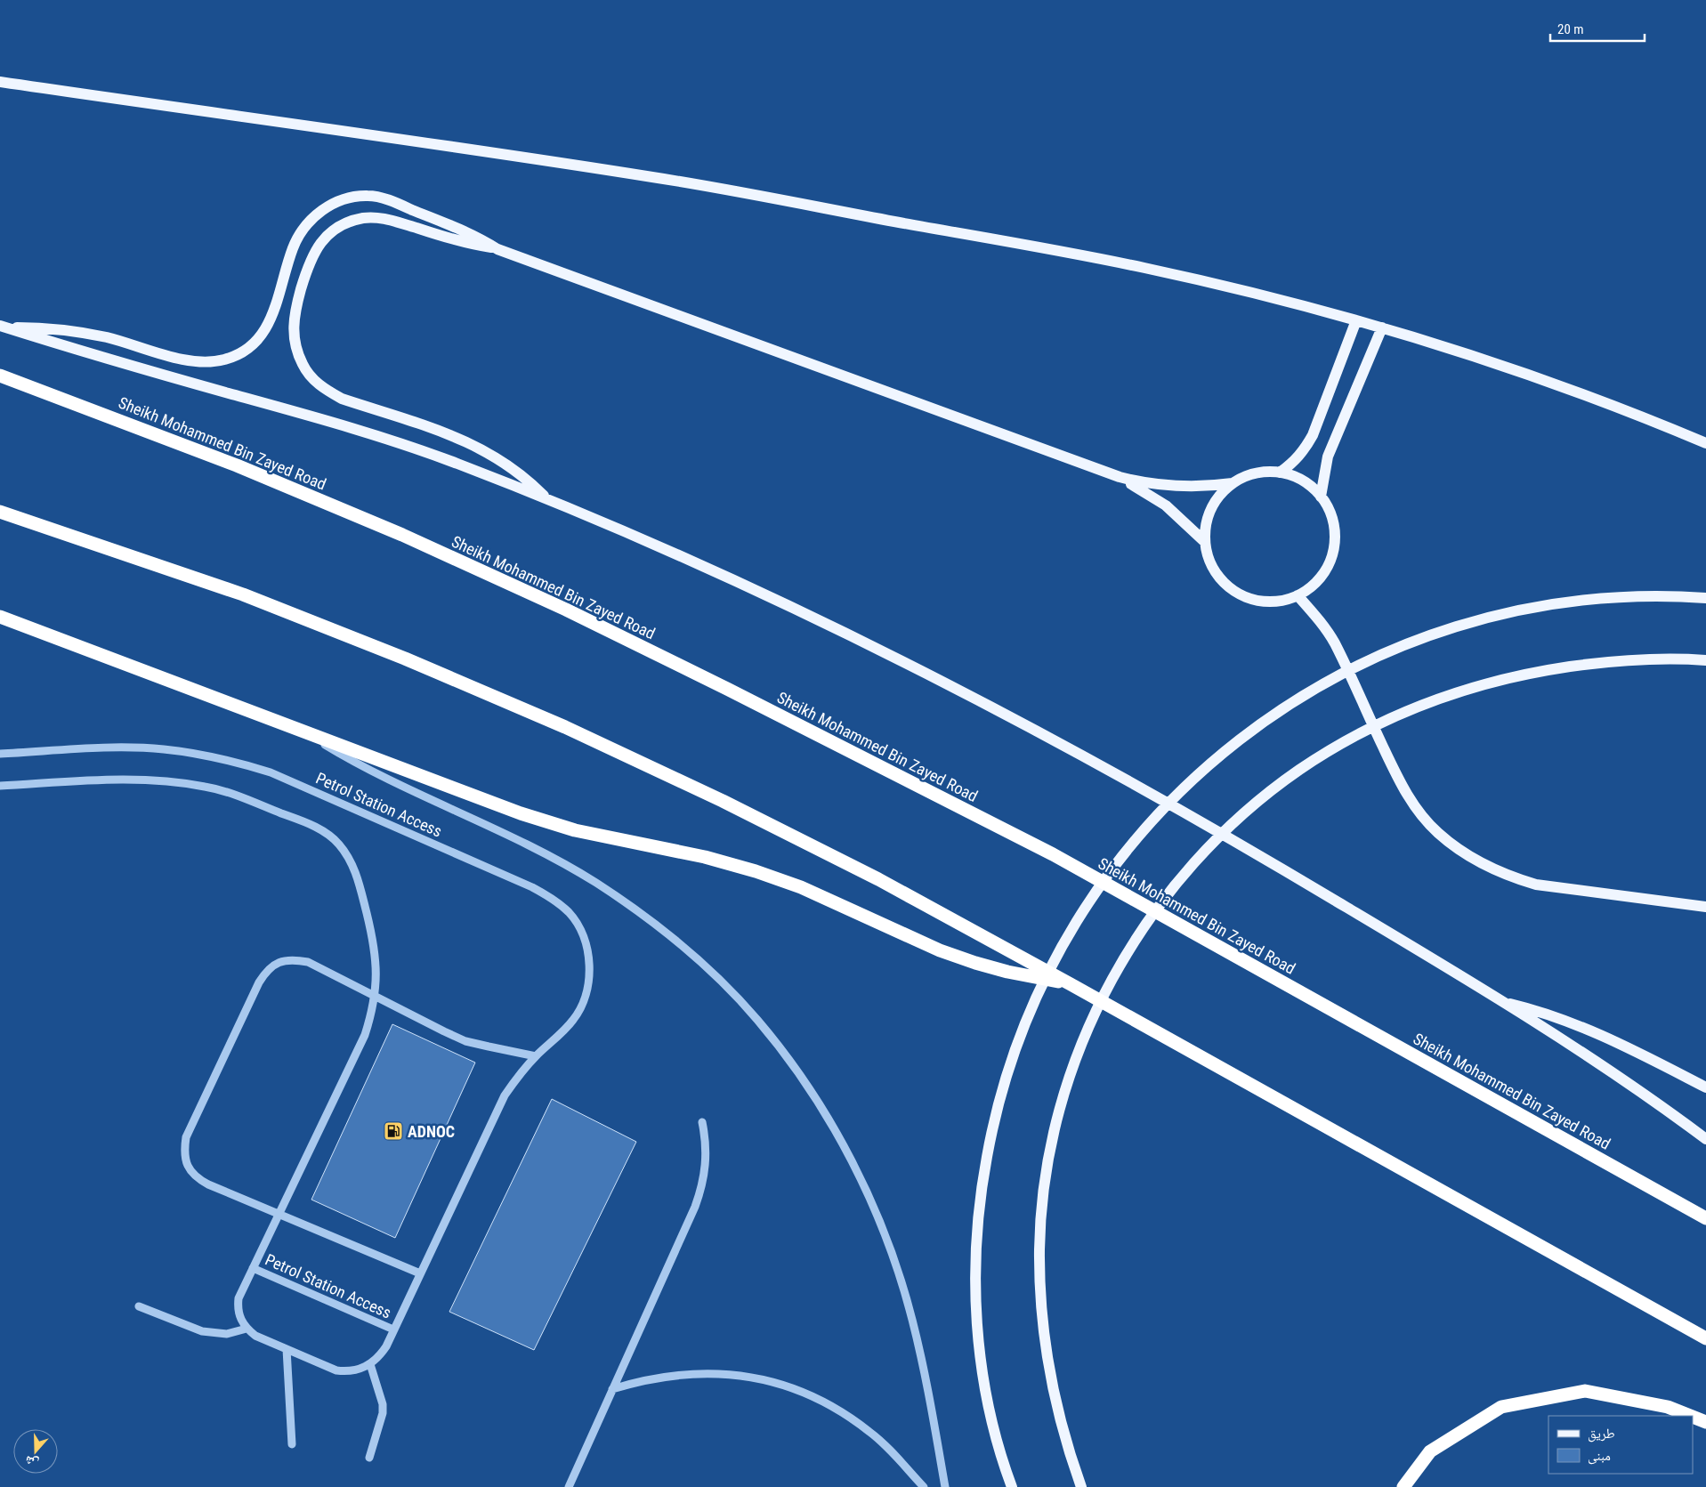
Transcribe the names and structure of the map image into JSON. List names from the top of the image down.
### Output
{
  "streets": {
    "highway": ["Sheikh Mohammed Bin Zayed Road"],
    "street": ["Petrol Station Access"]
  },
  "places": {
    "fuel station": ["ADNOC"]
  },
  "legend": ["طريق", "مبنى"],
  "scale_bar": "20 m",
  "north": "bottom"
}
